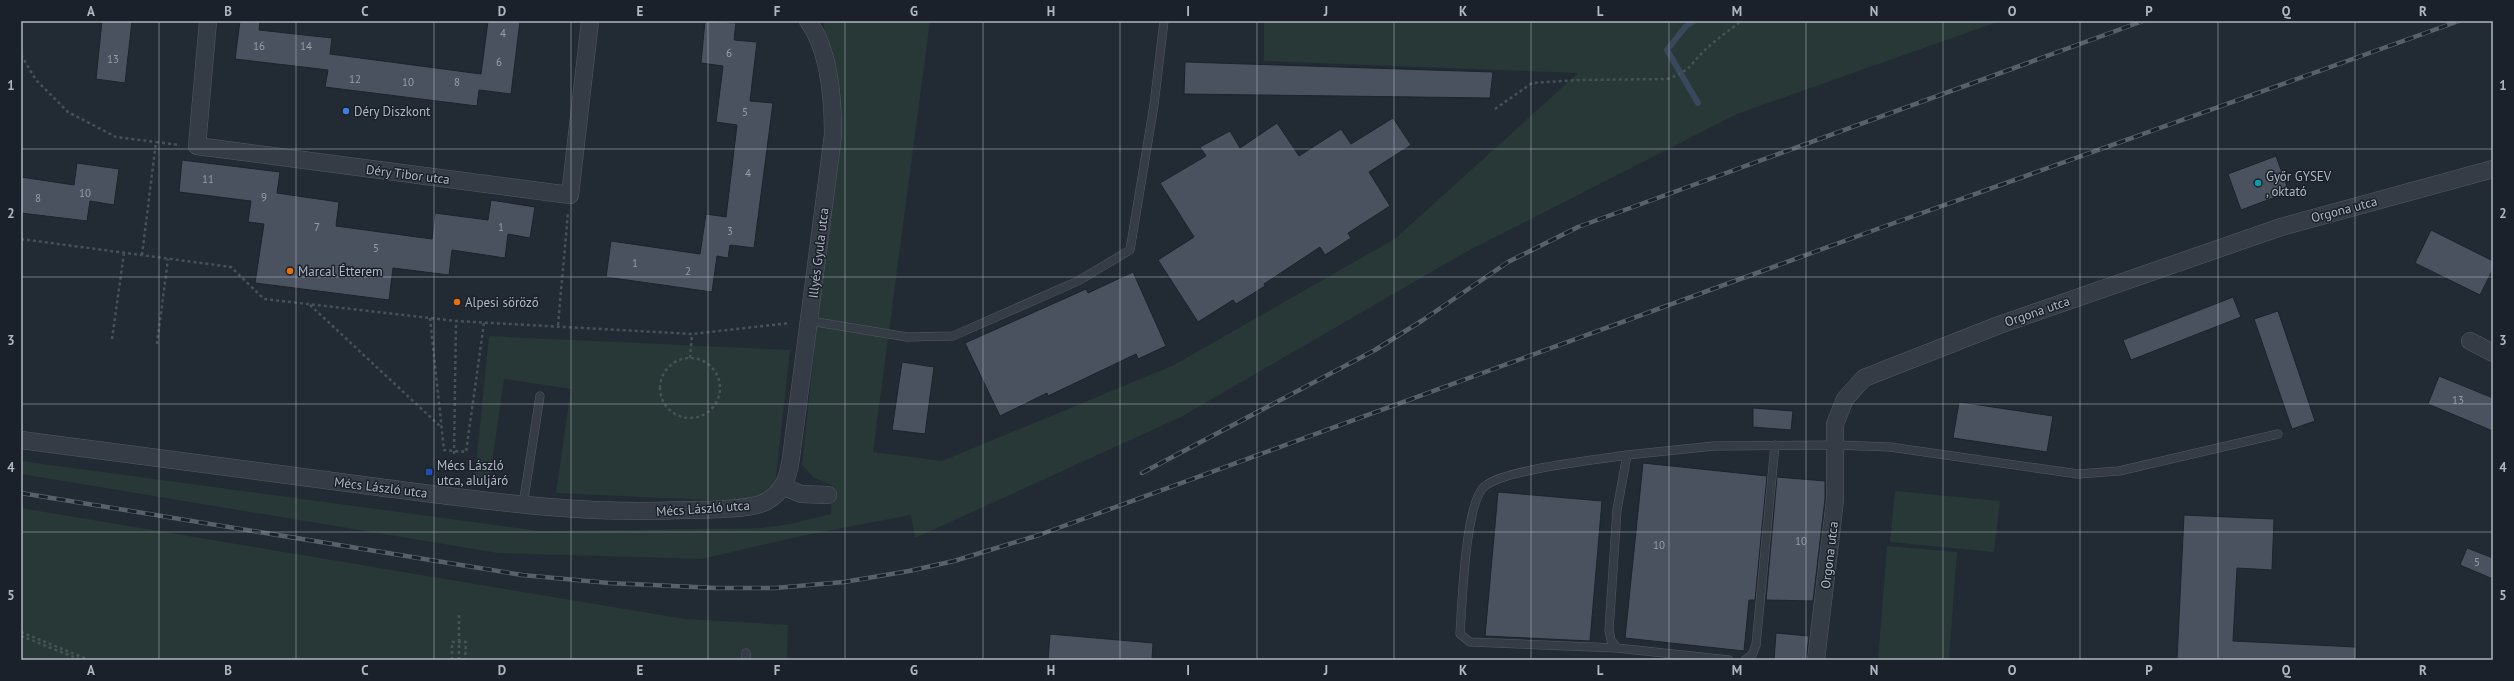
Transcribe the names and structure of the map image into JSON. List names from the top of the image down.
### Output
{
  "streets": {
    "street": [
      "Déry Tibor utca",
      "Orgona utca",
      "Illyés Gyula utca",
      "Mécs László utca"
    ]
  },
  "crossings": [
    ["Illyés Gyula utca", "Mécs László utca"]
  ],
  "places": {
    "other": [
      "Déry Diszkont",
      "Győr GYSEV , oktató",
      "Marcal Étterem",
      "Alpesi söröző"
    ],
    "transit": ["Mécs László utca, aluljáró"]
  },
  "house_numbers": [
    "4",
    "16",
    "14",
    "6",
    "13",
    "6",
    "12",
    "10",
    "8",
    "5",
    "4",
    "11",
    "10",
    "9",
    "8",
    "7",
    "1",
    "3",
    "5",
    "1",
    "2",
    "13",
    "10",
    "10",
    "5"
  ],
  "grid": {
    "columns": [
      "A",
      "B",
      "C",
      "D",
      "E",
      "F",
      "G",
      "H",
      "I",
      "J",
      "K",
      "L",
      "M",
      "N",
      "O",
      "P",
      "Q",
      "R"
    ],
    "rows": [
      "1",
      "2",
      "3",
      "4",
      "5"
    ]
  }
}
